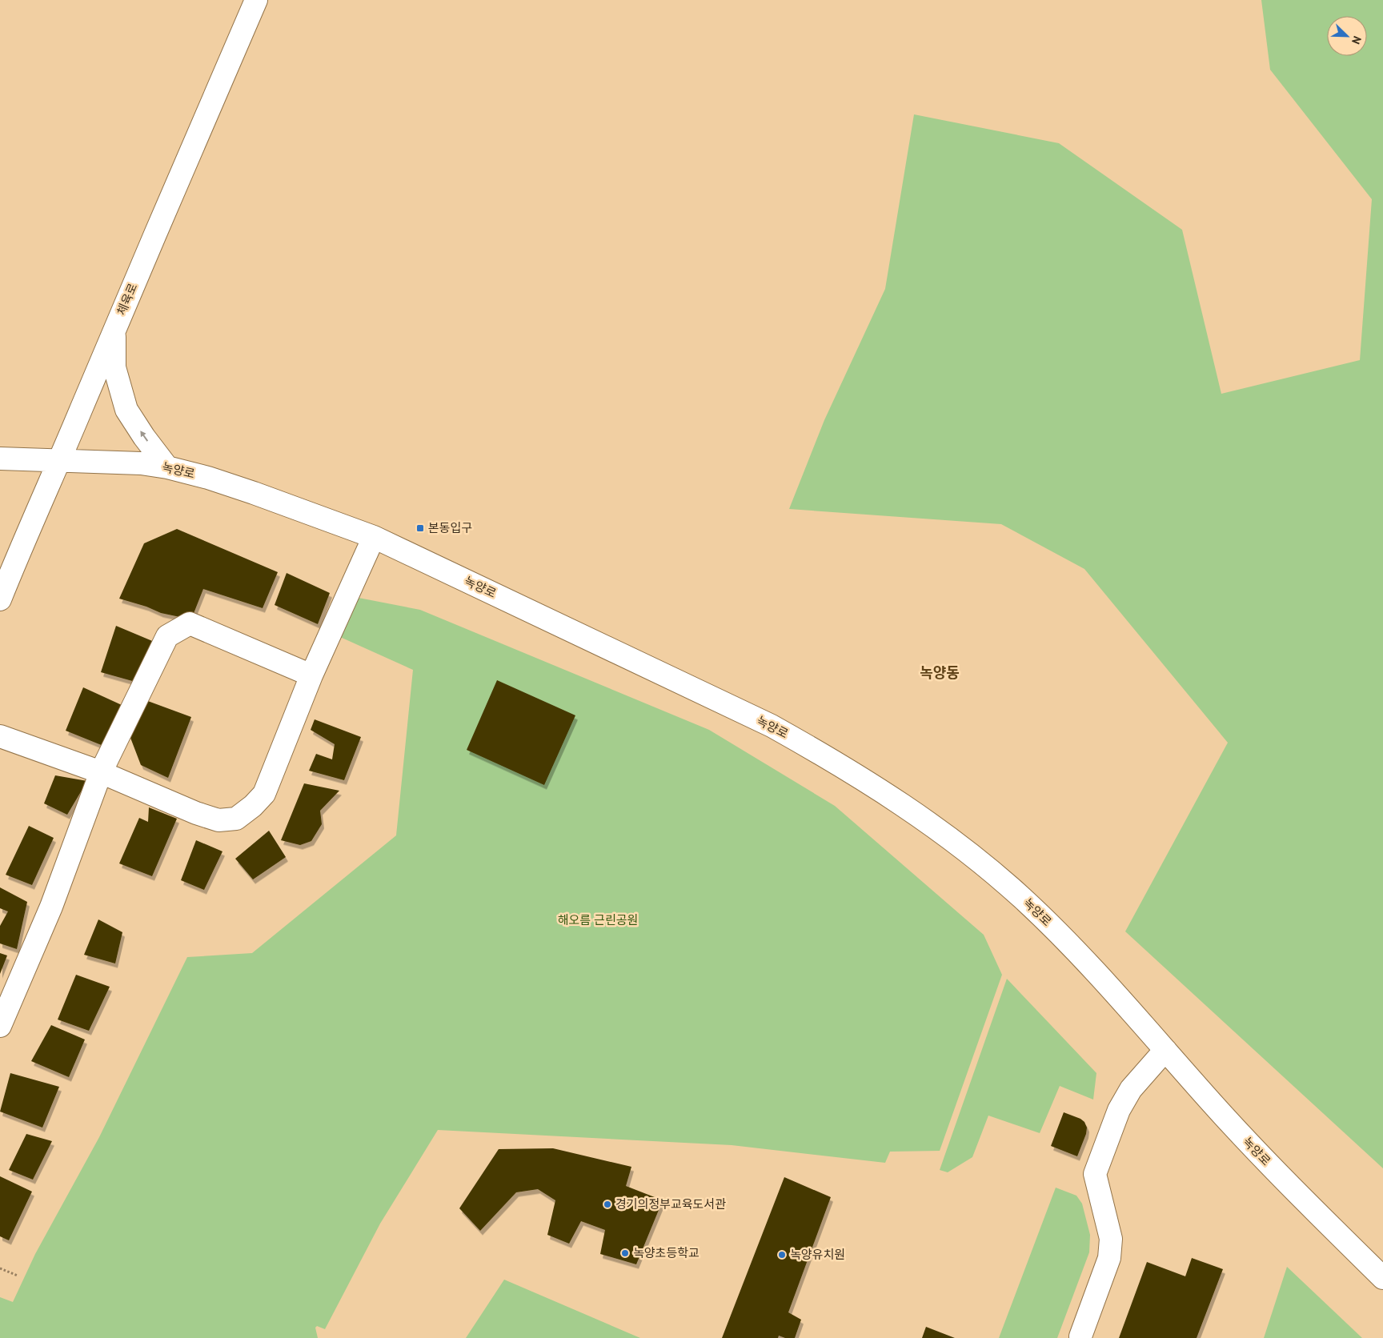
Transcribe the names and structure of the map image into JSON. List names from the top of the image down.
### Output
{
  "streets": {
    "street": ["체육로", "녹양로"]
  },
  "crossings": [
    ["체육로", "녹양로"]
  ],
  "districts": ["녹양동"],
  "parks": ["해오름 근린공원"],
  "places": {
    "transit": ["본동입구"],
    "other": ["경기의정부교육도서관", "녹양초등학교", "녹양유치원"]
  },
  "north": "bottom right"
}
